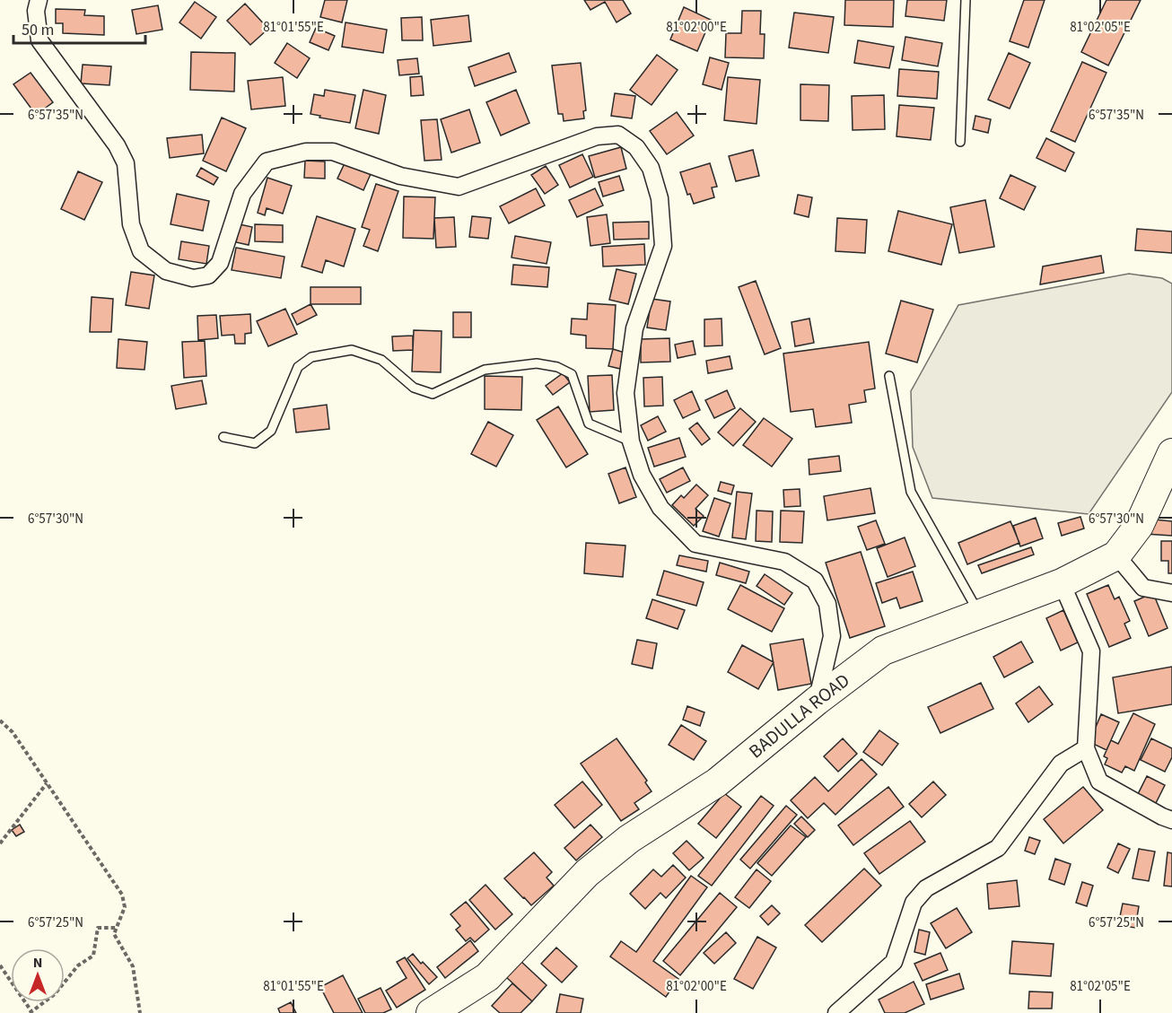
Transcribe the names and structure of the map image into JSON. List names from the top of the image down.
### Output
{
  "streets": {
    "highway": ["BADULLA ROAD"]
  },
  "scale_bar": "50 m",
  "north": "top",
  "coordinates": [
    "81°01'55\"E",
    "81°02'00\"E",
    "81°02'05\"E",
    "6°57'35\"N",
    "6°57'30\"N",
    "6°57'25\"N"
  ]
}
